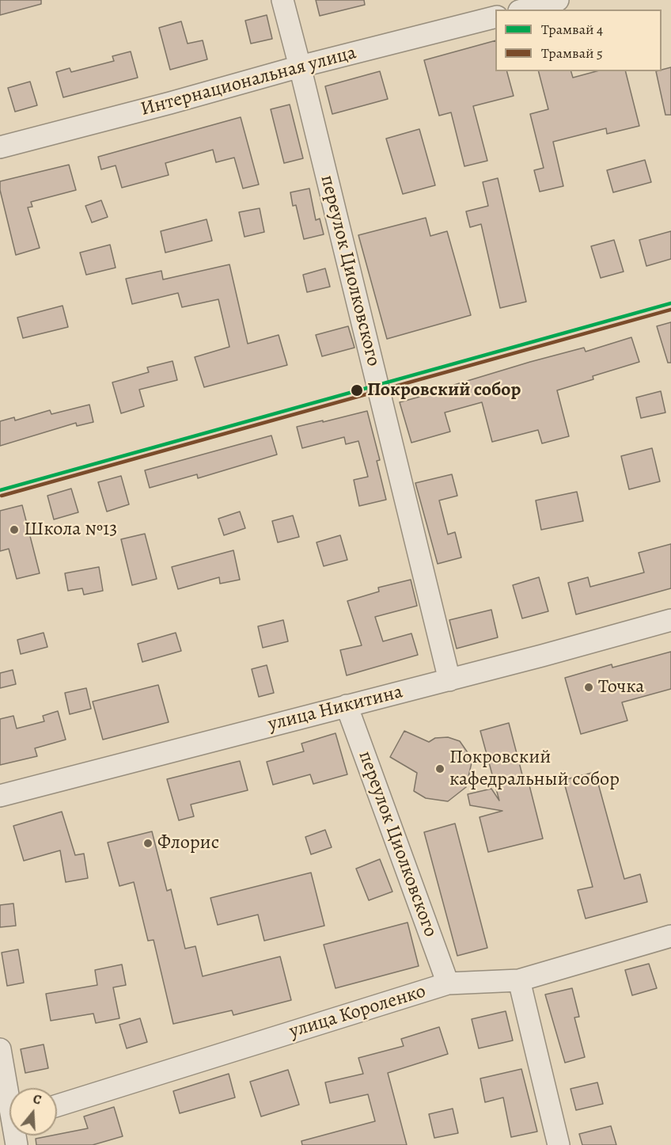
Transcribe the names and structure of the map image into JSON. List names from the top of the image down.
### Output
{
  "streets": {
    "street": [
      "Интернациональная улица",
      "переулок Циолковского",
      "улица Никитина",
      "улица Короленко"
    ]
  },
  "crossings": [
    ["Интернациональная улица", "переулок Циолковского"],
    ["переулок Циолковского", "улица Никитина"],
    ["переулок Циолковского", "улица Короленко"]
  ],
  "places": [
    "Покровский собор",
    "Школа №13",
    "Точка",
    "Покровский кафедральный собор",
    "Флорис"
  ],
  "lines": ["tram line 4", "tram line 5"],
  "legend": ["Трамвай 4", "Трамвай 5"],
  "north": "top"
}
